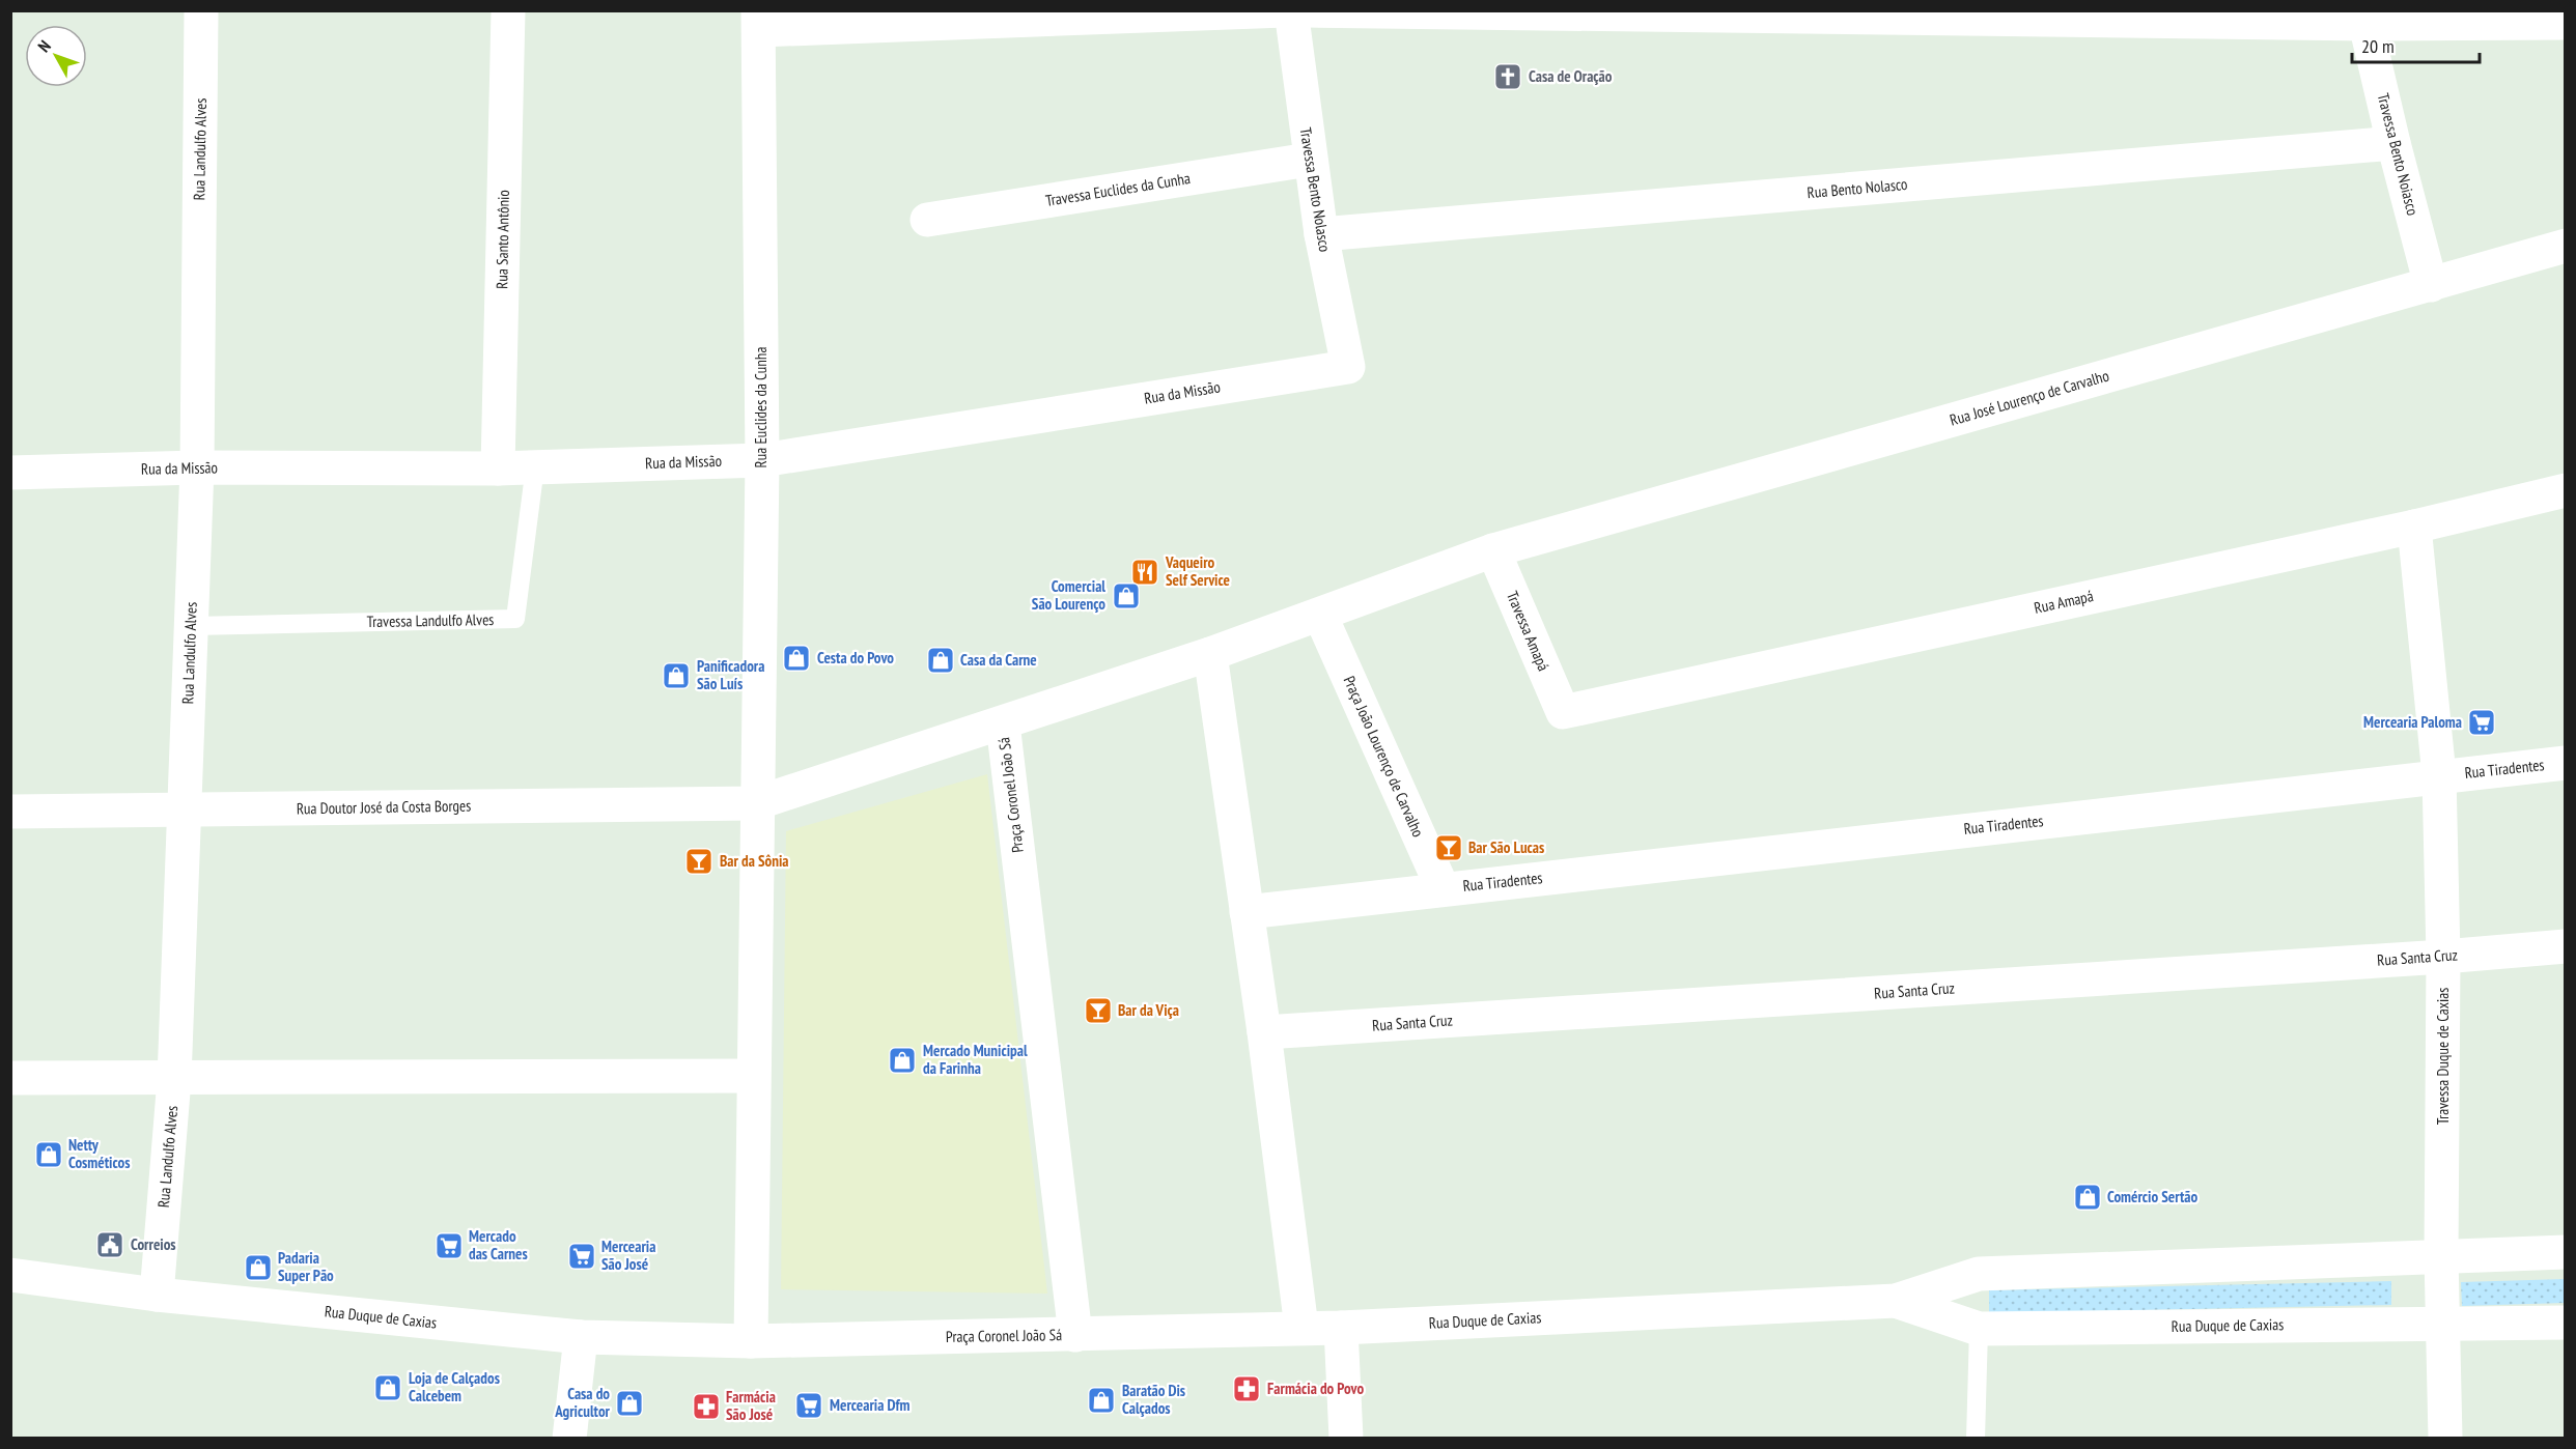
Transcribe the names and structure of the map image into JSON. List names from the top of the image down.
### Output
{
  "streets": {
    "street": [
      "Rua Landulfo Alves",
      "Travessa Bento Noiasco",
      "Rua Bento Nolasco",
      "Travessa Euclides da Cunha",
      "Travessa Bento Nolasco",
      "Rua Santo Antônio",
      "Rua da Missão",
      "Rua José Lourenço de Carvalho",
      "Rua Euclides da Cunha",
      "Rua Amapá",
      "Travessa Amapá",
      "Praça João Lourenço de Carvalho",
      "Rua Tiradentes",
      "Praça Coronel João Sá",
      "Rua Doutor José da Costa Borges",
      "Rua Santa Cruz",
      "Travessa Duque de Caxias",
      "Rua Duque de Caxias"
    ],
    "lane": ["Travessa Landulfo Alves"]
  },
  "crossings": [
    ["Rua Landulfo Alves", "Rua da Missão"],
    ["Rua Landulfo Alves", "Travessa Landulfo Alves"],
    ["Rua Landulfo Alves", "Rua Doutor José da Costa Borges"],
    ["Rua Landulfo Alves", "Rua Duque de Caxias"],
    ["Travessa Bento Noiasco", "Rua Bento Nolasco"],
    ["Travessa Bento Noiasco", "Rua José Lourenço de Carvalho"],
    ["Rua Bento Nolasco", "Travessa Bento Nolasco"],
    ["Travessa Euclides da Cunha", "Travessa Bento Nolasco"],
    ["Travessa Bento Nolasco", "Rua da Missão"],
    ["Rua Santo Antônio", "Rua da Missão"],
    ["Rua da Missão", "Rua Euclides da Cunha"],
    ["Rua da Missão", "Travessa Landulfo Alves"],
    ["Rua José Lourenço de Carvalho", "Travessa Amapá"],
    ["Rua Euclides da Cunha", "Praça Coronel João Sá"],
    ["Rua Euclides da Cunha", "Rua Doutor José da Costa Borges"],
    ["Rua Amapá", "Travessa Amapá"],
    ["Rua Amapá", "Travessa Duque de Caxias"],
    ["Praça João Lourenço de Carvalho", "Rua Tiradentes"],
    ["Rua Tiradentes", "Travessa Duque de Caxias"],
    ["Praça Coronel João Sá", "Rua Doutor José da Costa Borges"],
    ["Praça Coronel João Sá", "Rua Duque de Caxias"],
    ["Rua Santa Cruz", "Travessa Duque de Caxias"],
    ["Travessa Duque de Caxias", "Rua Duque de Caxias"]
  ],
  "places": {
    "church": ["Casa de Oração"],
    "restaurant": ["Vaqueiro Self Service"],
    "shop": [
      "Comercial São Lourenço",
      "Cesta do Povo",
      "Casa da Carne",
      "Panificadora São Luís",
      "Mercado Municipal da Farinha",
      "Netty Cosméticos",
      "Comércio Sertão",
      "Padaria Super Pão",
      "Loja de Calçados Calcebem",
      "Baratão Dis Calçados",
      "Casa do Agricultor"
    ],
    "supermarket": [
      "Mercearia Paloma",
      "Mercado das Carnes",
      "Mercearia São José",
      "Mercearia Dfm"
    ],
    "bar": ["Bar São Lucas", "Bar da Sônia", "Bar da Viça"],
    "public building": ["Correios"],
    "pharmacy": ["Farmácia do Povo", "Farmácia São José"]
  },
  "scale_bar": "20 m",
  "north": "top left"
}
